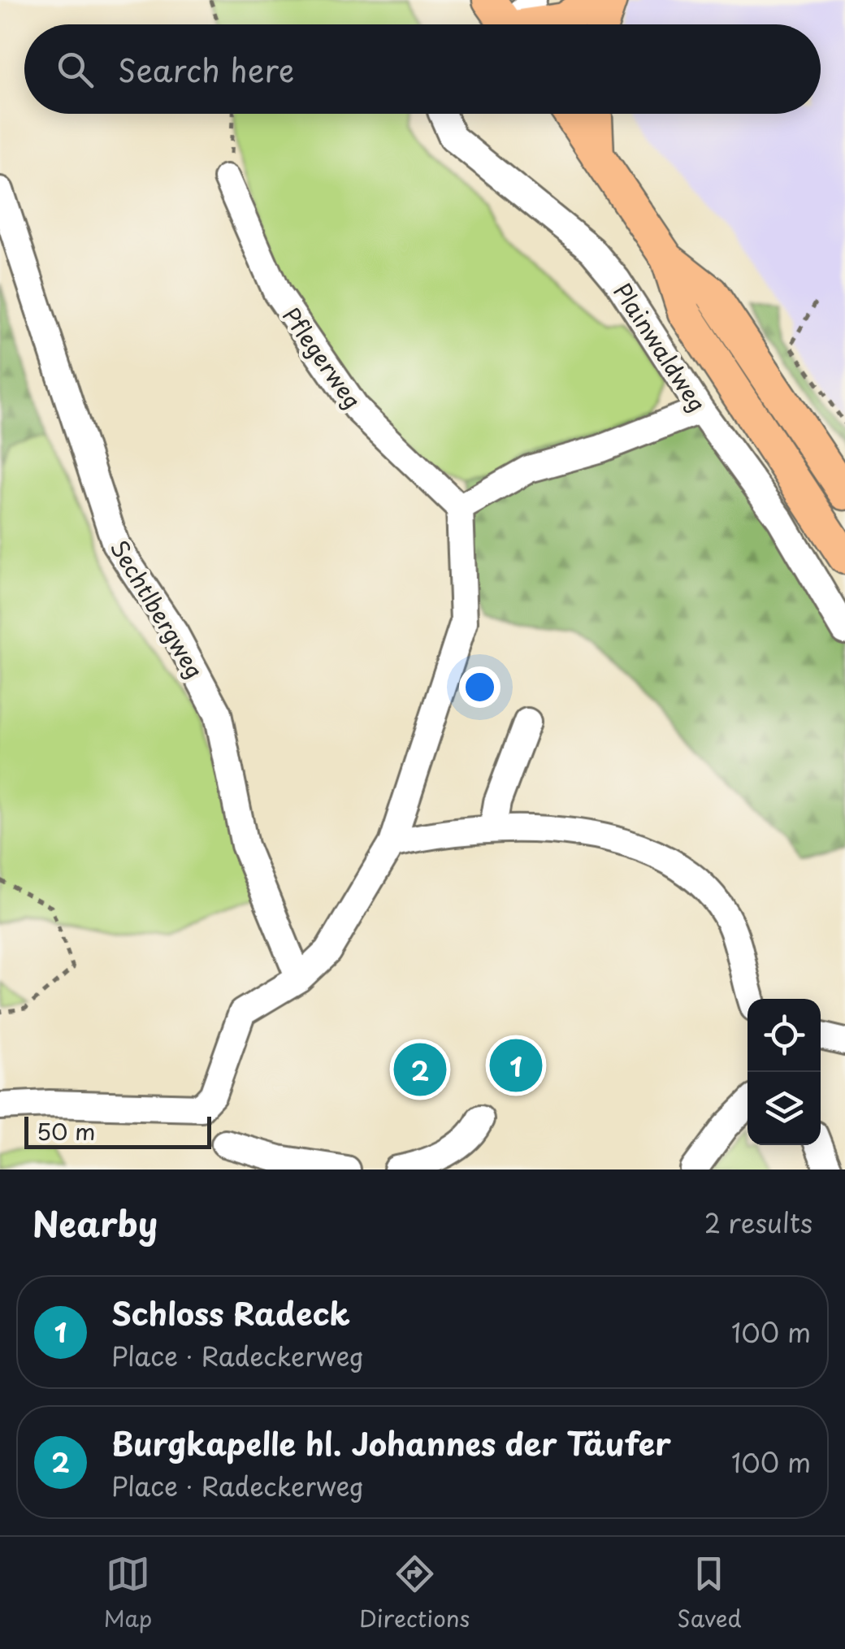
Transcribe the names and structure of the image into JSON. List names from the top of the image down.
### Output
{
  "streets": {
    "street": ["Plainwaldweg", "Pflegerweg", "Sechtlbergweg"]
  },
  "scale_bar": "50 m",
  "page": {
    "search": "Search here",
    "pins": ["1", "2"],
    "scale": "50 m",
    "heading": ["Nearby", "2 results"],
    "list": [
      {
        "mark": "1",
        "name": "Schloss Radeck",
        "note": "Place · Radeckerweg",
        "value": "100 m"
      },
      {
        "mark": "2",
        "name": "Burgkapelle hl. Johannes der Täufer",
        "note": "Place · Radeckerweg",
        "value": "100 m"
      }
    ],
    "nav": ["Map", "Directions", "Saved"]
  }
}
